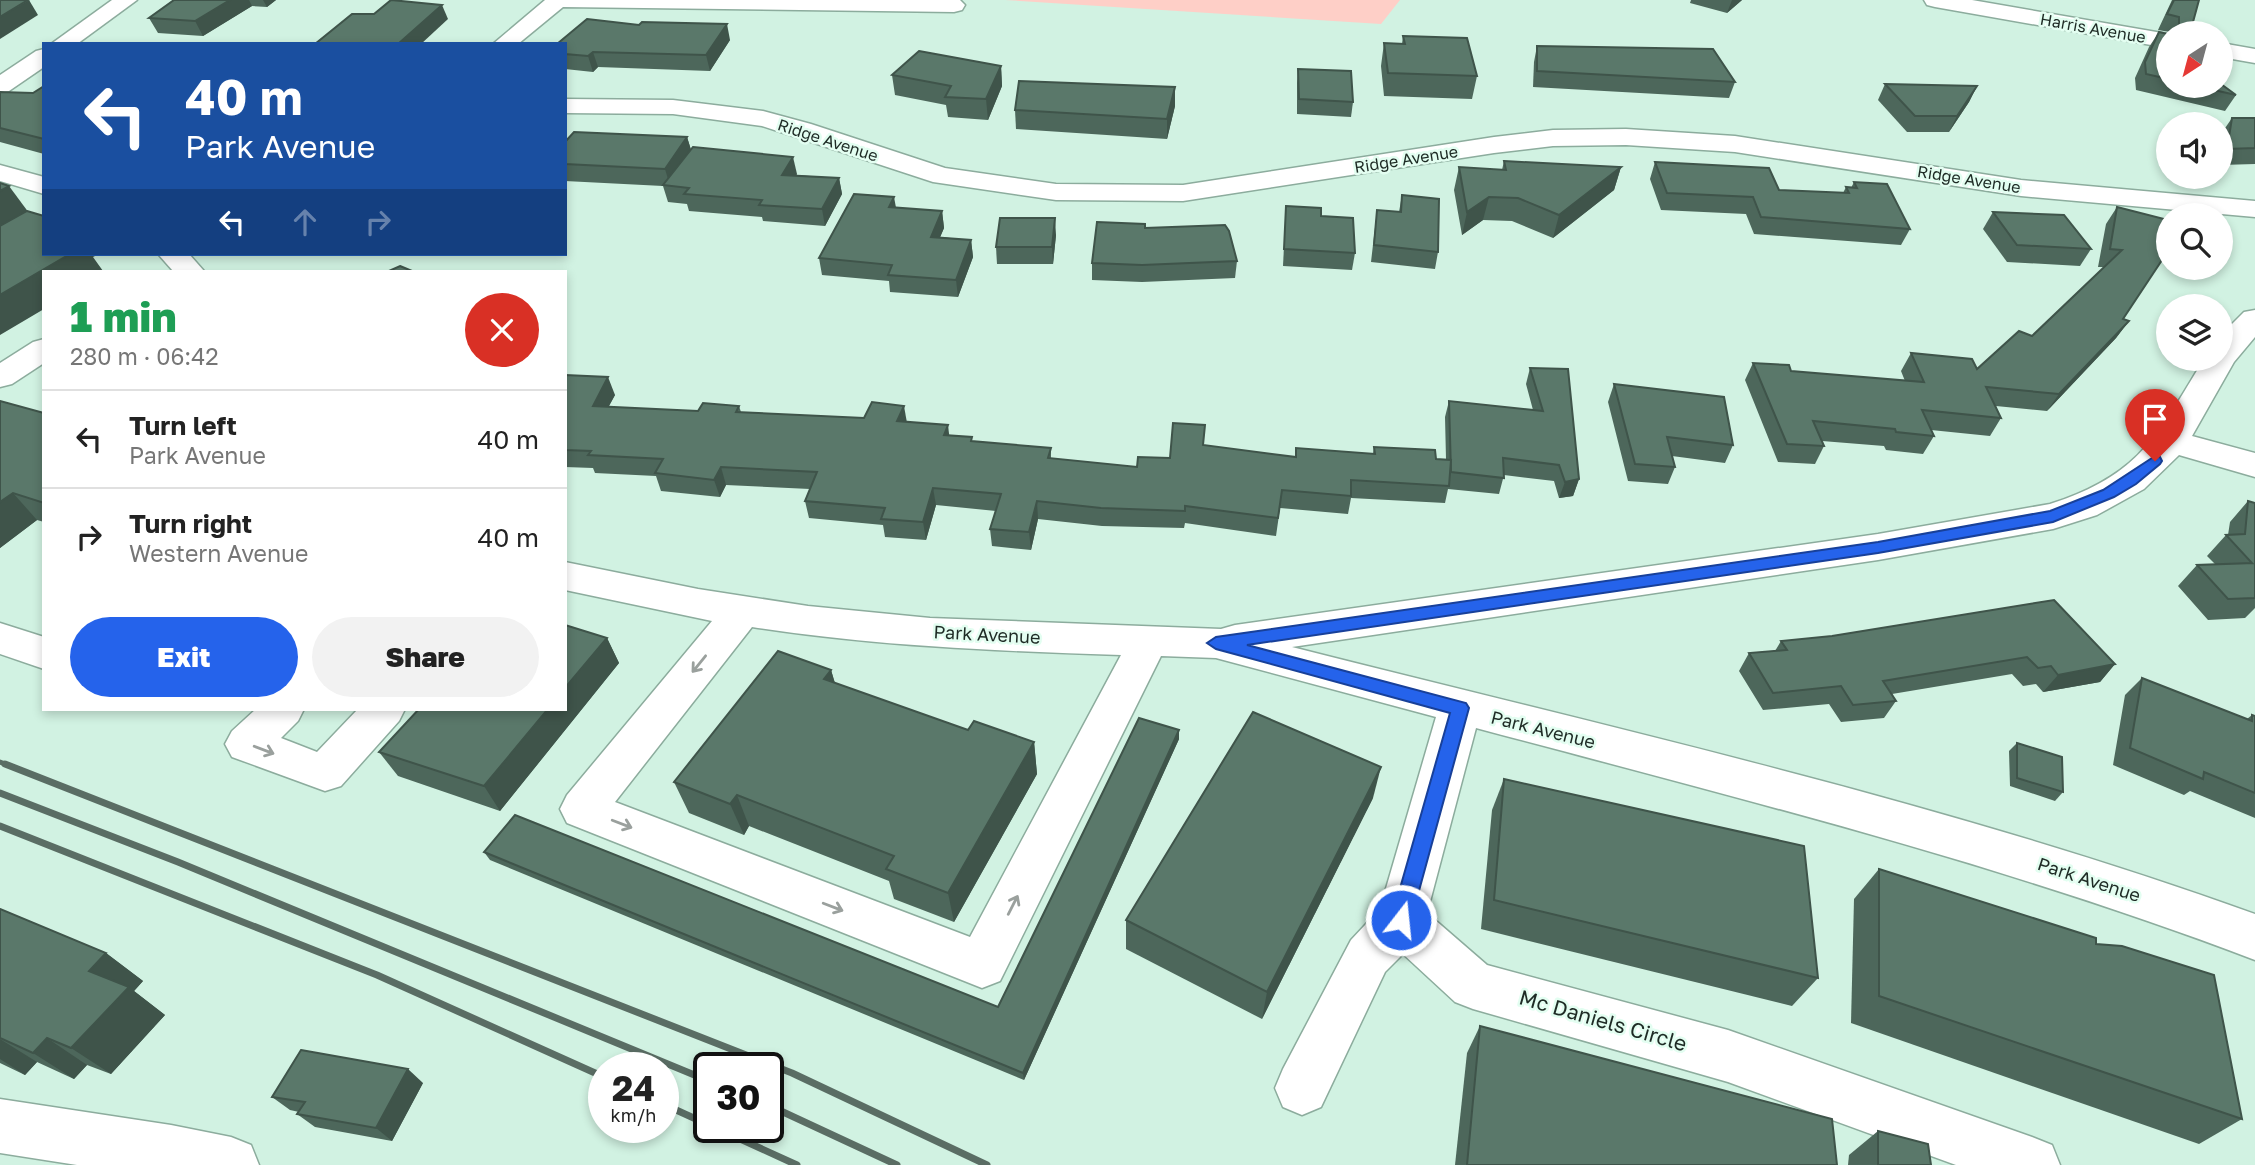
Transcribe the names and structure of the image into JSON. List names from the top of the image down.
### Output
{
  "streets": {
    "street": [
      "Harris Avenue",
      "Ridge Avenue",
      "Park Avenue",
      "Mc Daniels Circle"
    ]
  },
  "north": "bottom left",
  "page": {
    "turn": ["40 m", "Park Avenue"],
    "heading": ["1 min", "280 m · 06:42"],
    "list": [
      {
        "name": "Turn left",
        "note": "Park Avenue",
        "value": "40 m"
      },
      {
        "name": "Turn right",
        "note": "Western Avenue",
        "value": "40 m"
      }
    ],
    "buttons": ["Exit", "Share"],
    "speed": "24 km/h",
    "limit": "30"
  }
}
